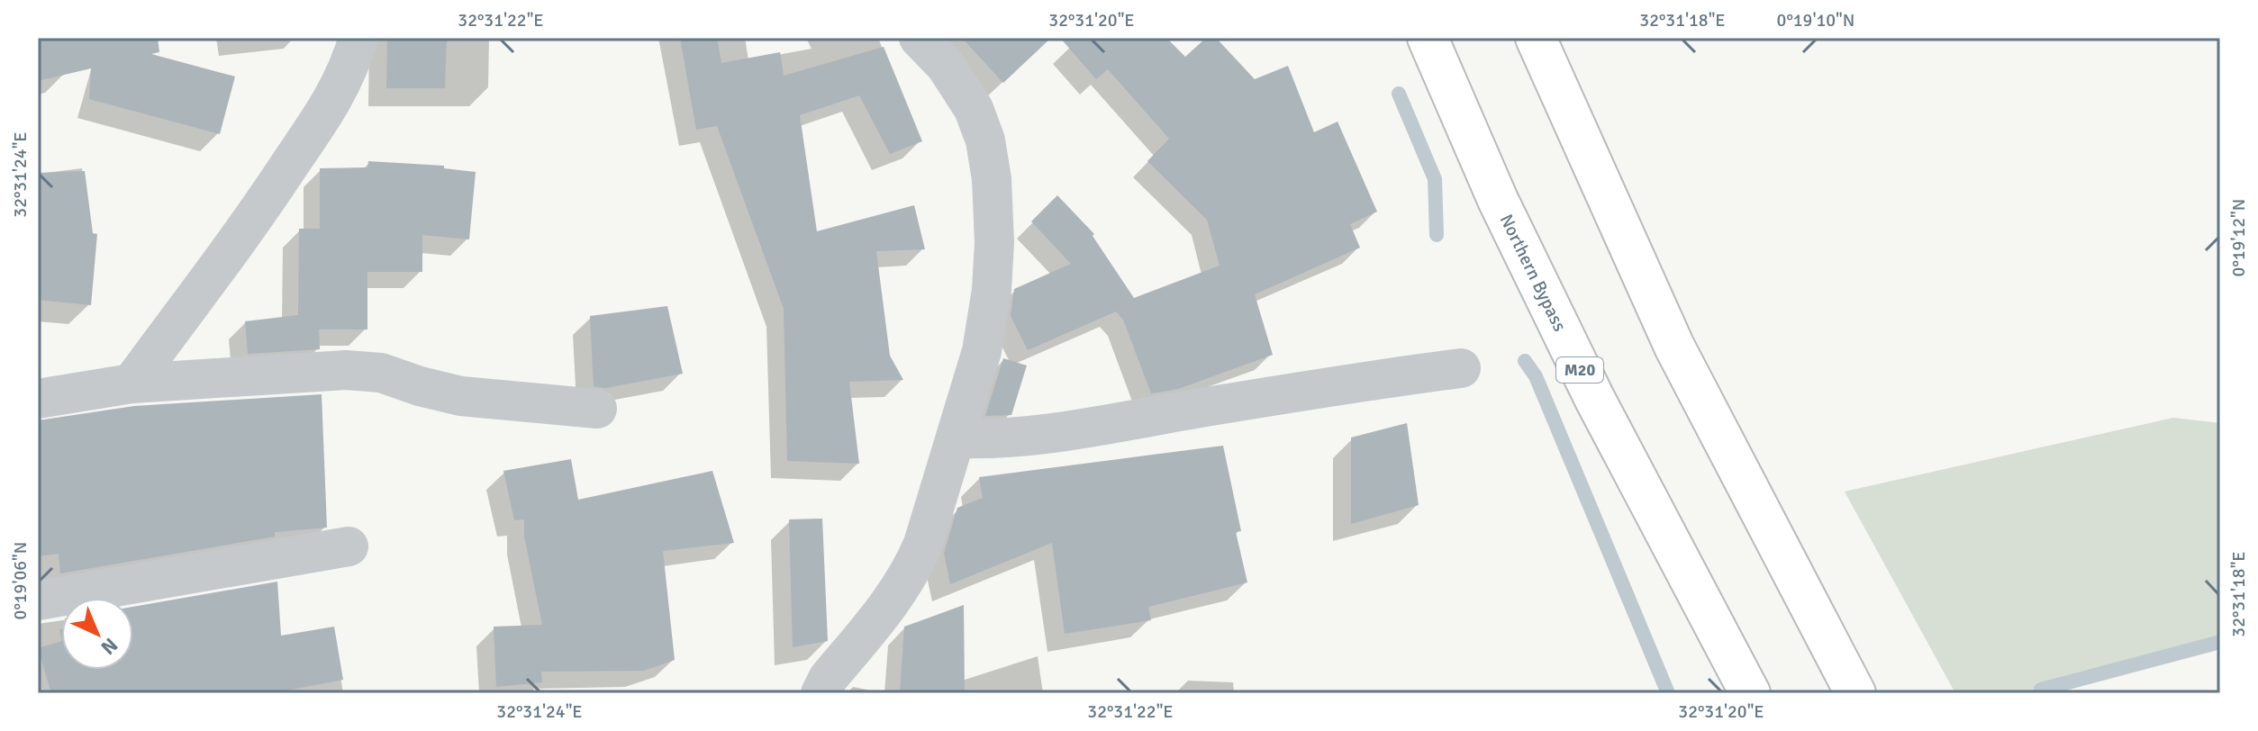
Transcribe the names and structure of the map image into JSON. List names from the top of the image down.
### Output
{
  "streets": {
    "highway": ["Northern Bypass", "M20"]
  },
  "north": "bottom right",
  "coordinates": [
    "32°31'22\"E",
    "32°31'20\"E",
    "32°31'18\"E",
    "0°19'10\"N",
    "32°31'24\"E",
    "0°19'12\"N",
    "0°19'06\"N"
  ]
}
